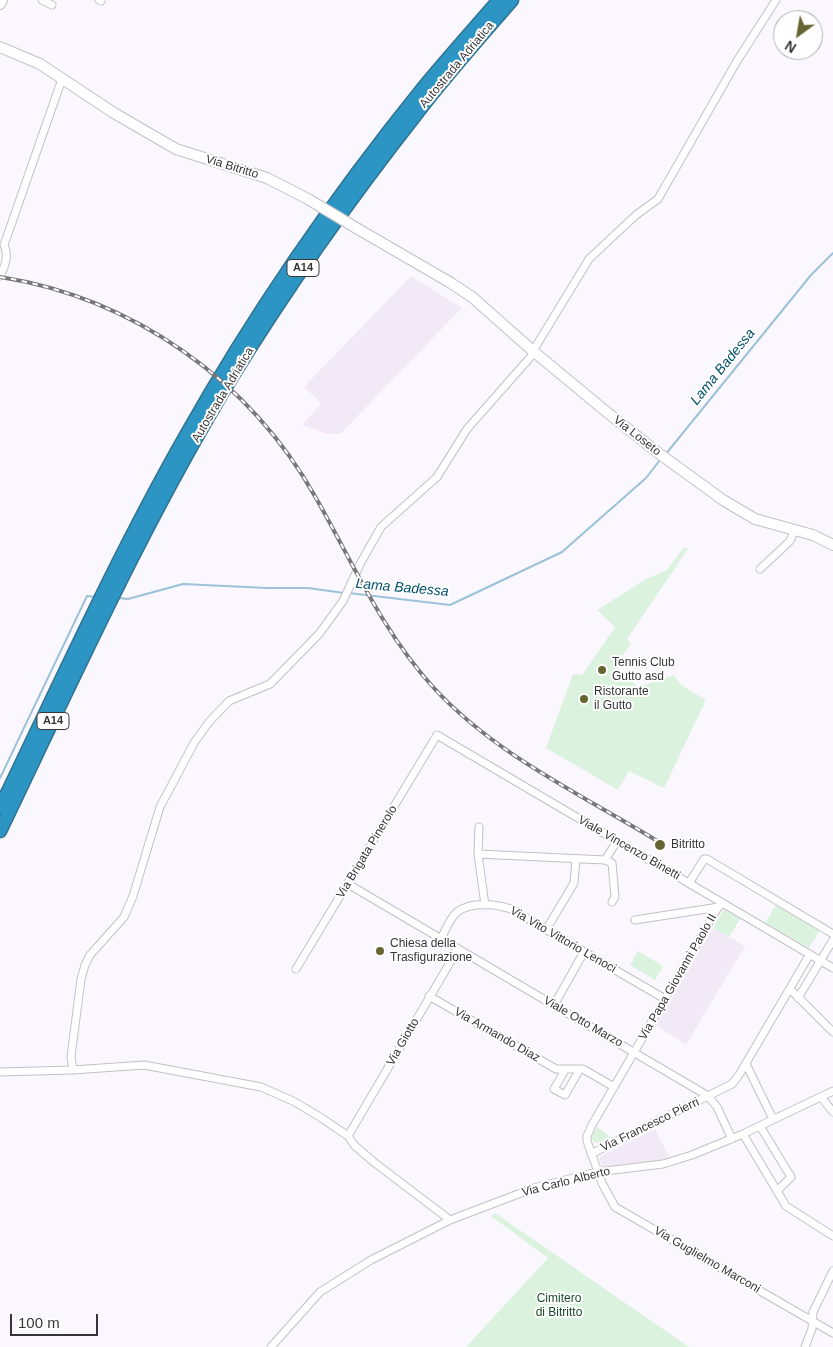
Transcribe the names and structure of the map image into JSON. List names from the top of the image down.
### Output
{
  "streets": {
    "highway": ["Autostrada Adriatica", "A14"],
    "main road": ["Via Bitritto", "Via Loseto"],
    "street": [
      "Viale Vincenzo Binetti",
      "Via Brigata Pinerolo",
      "Via Vito Vittorio Lenoci",
      "Via Papa Giovanni Paolo II",
      "Viale Otto Marzo",
      "Via Armando Diaz",
      "Via Giotto",
      "Via Francesco Pierri",
      "Via Carlo Alberto",
      "Via Guglielmo Marconi"
    ]
  },
  "crossings": [
    ["Via Bitritto", "Via Loseto"],
    ["Viale Vincenzo Binetti", "Via Brigata Pinerolo"],
    ["Viale Vincenzo Binetti", "Via Papa Giovanni Paolo II"],
    ["Viale Vincenzo Binetti", "Via Francesco Pierri"],
    ["Via Brigata Pinerolo", "Viale Otto Marzo"],
    ["Via Vito Vittorio Lenoci", "Via Papa Giovanni Paolo II"],
    ["Via Vito Vittorio Lenoci", "Viale Otto Marzo"],
    ["Via Papa Giovanni Paolo II", "Viale Otto Marzo"],
    ["Via Papa Giovanni Paolo II", "Via Guglielmo Marconi"],
    ["Viale Otto Marzo", "Via Giotto"],
    ["Viale Otto Marzo", "Via Francesco Pierri"],
    ["Via Armando Diaz", "Via Giotto"],
    ["Via Francesco Pierri", "Via Guglielmo Marconi"],
    ["Via Carlo Alberto", "Via Guglielmo Marconi"]
  ],
  "water": ["Lama Badessa"],
  "parks": ["Cimitero di Bitritto"],
  "places": [
    "Tennis Club Gutto asd",
    "Ristorante il Gutto",
    "Bitritto",
    "Chiesa della Trasfigurazione"
  ],
  "scale_bar": "100 m",
  "north": "bottom left"
}
